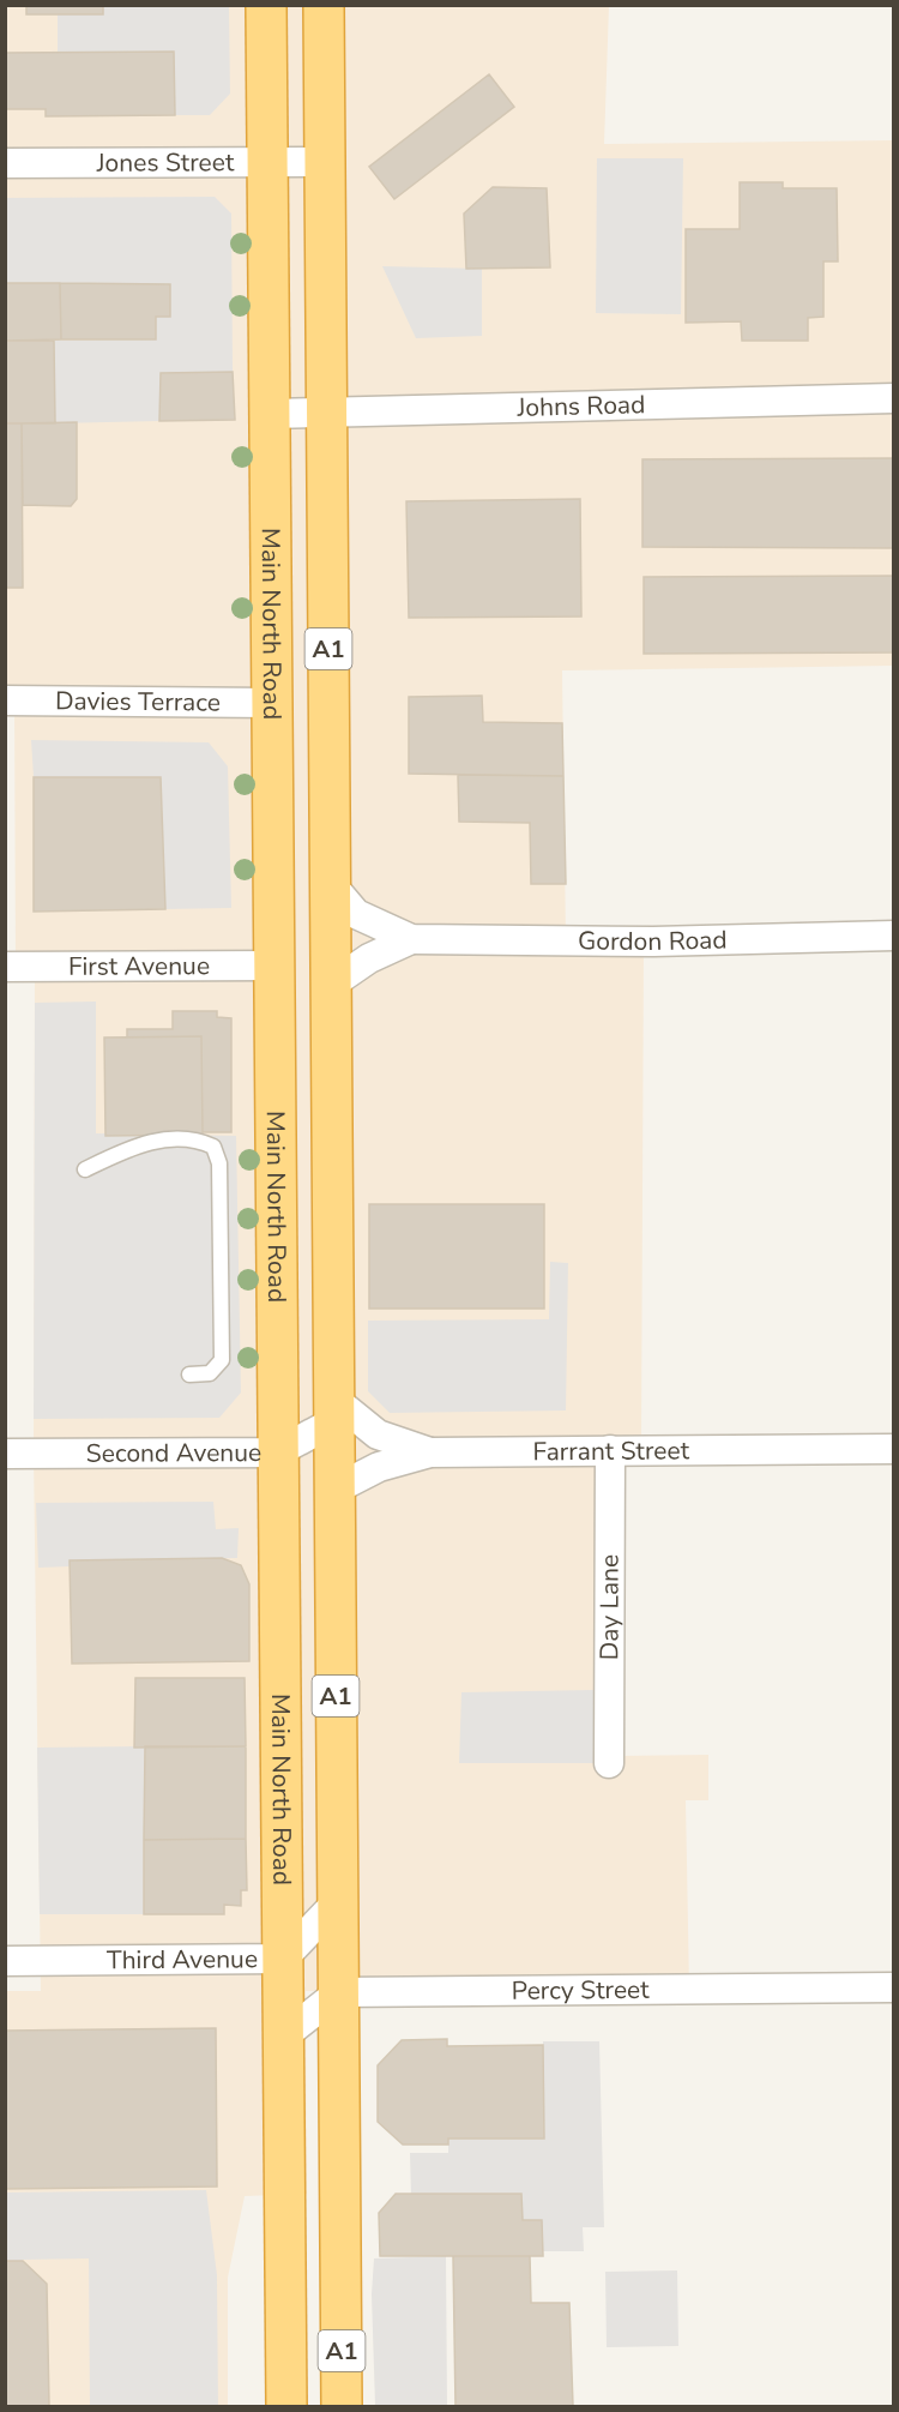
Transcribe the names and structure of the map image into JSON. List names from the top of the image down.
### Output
{
  "streets": {
    "highway": ["Main North Road", "A1"],
    "street": [
      "Jones Street",
      "Johns Road",
      "Davies Terrace",
      "Gordon Road",
      "First Avenue",
      "Farrant Street",
      "Second Avenue",
      "Day Lane",
      "Third Avenue",
      "Percy Street"
    ]
  },
  "crossings": [
    ["Jones Street", "Main North Road"],
    ["Jones Street", "A1"],
    ["Johns Road", "Main North Road"],
    ["Johns Road", "A1"],
    ["Main North Road", "Davies Terrace"],
    ["Main North Road", "First Avenue"],
    ["Main North Road", "Second Avenue"],
    ["Main North Road", "Third Avenue"],
    ["A1", "Gordon Road"],
    ["A1", "Farrant Street"],
    ["A1", "Second Avenue"],
    ["A1", "Third Avenue"],
    ["A1", "Percy Street"],
    ["Farrant Street", "Day Lane"]
  ]
}
